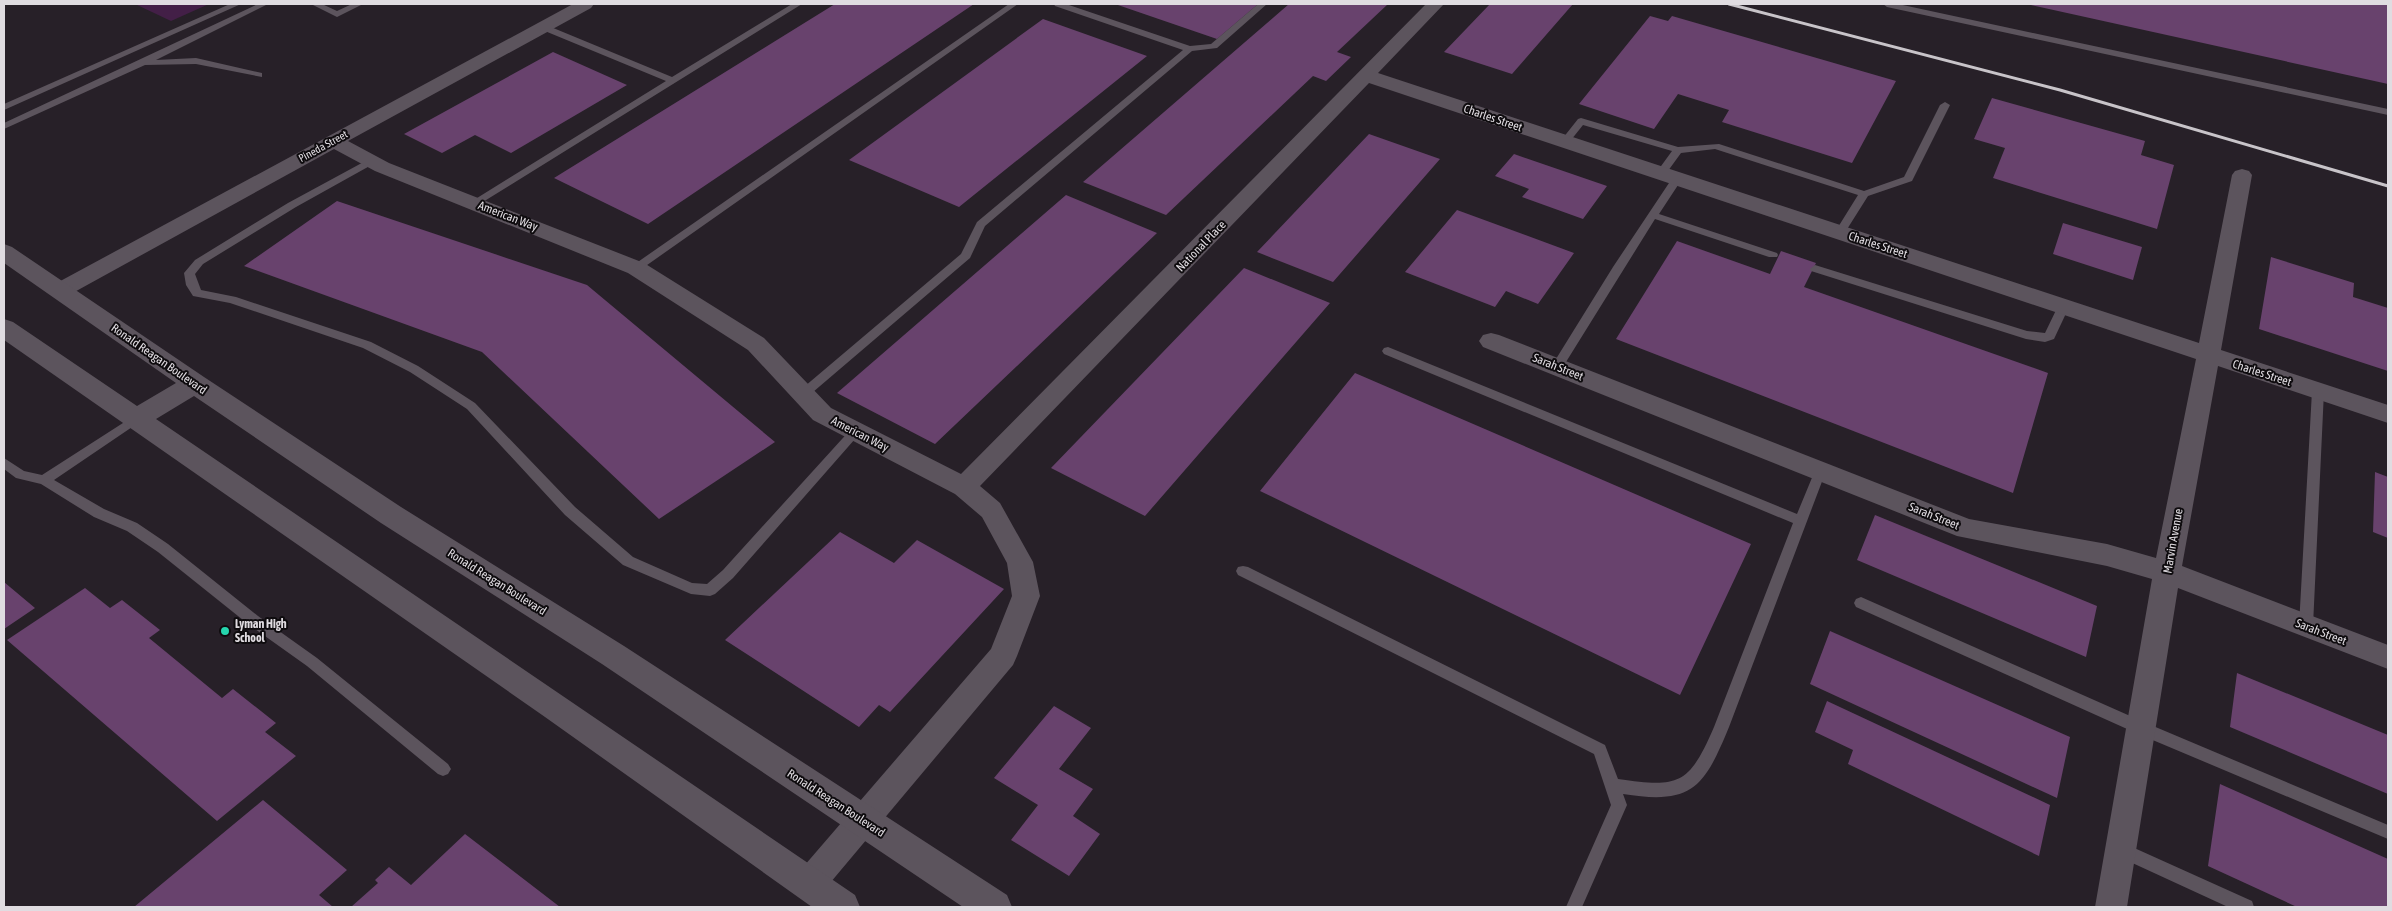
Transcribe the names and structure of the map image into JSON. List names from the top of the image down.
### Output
{
  "streets": {
    "main road": ["Ronald Reagan Boulevard"],
    "street": [
      "Charles Street",
      "Pineda Street",
      "American Way",
      "National Place",
      "Sarah Street",
      "Marvin Avenue"
    ]
  },
  "crossings": [
    ["Charles Street", "National Place"],
    ["Charles Street", "Marvin Avenue"],
    ["Pineda Street", "American Way"],
    ["Pineda Street", "Ronald Reagan Boulevard"],
    ["American Way", "National Place"],
    ["American Way", "Ronald Reagan Boulevard"],
    ["Sarah Street", "Marvin Avenue"]
  ],
  "places": ["Lyman High School"]
}
